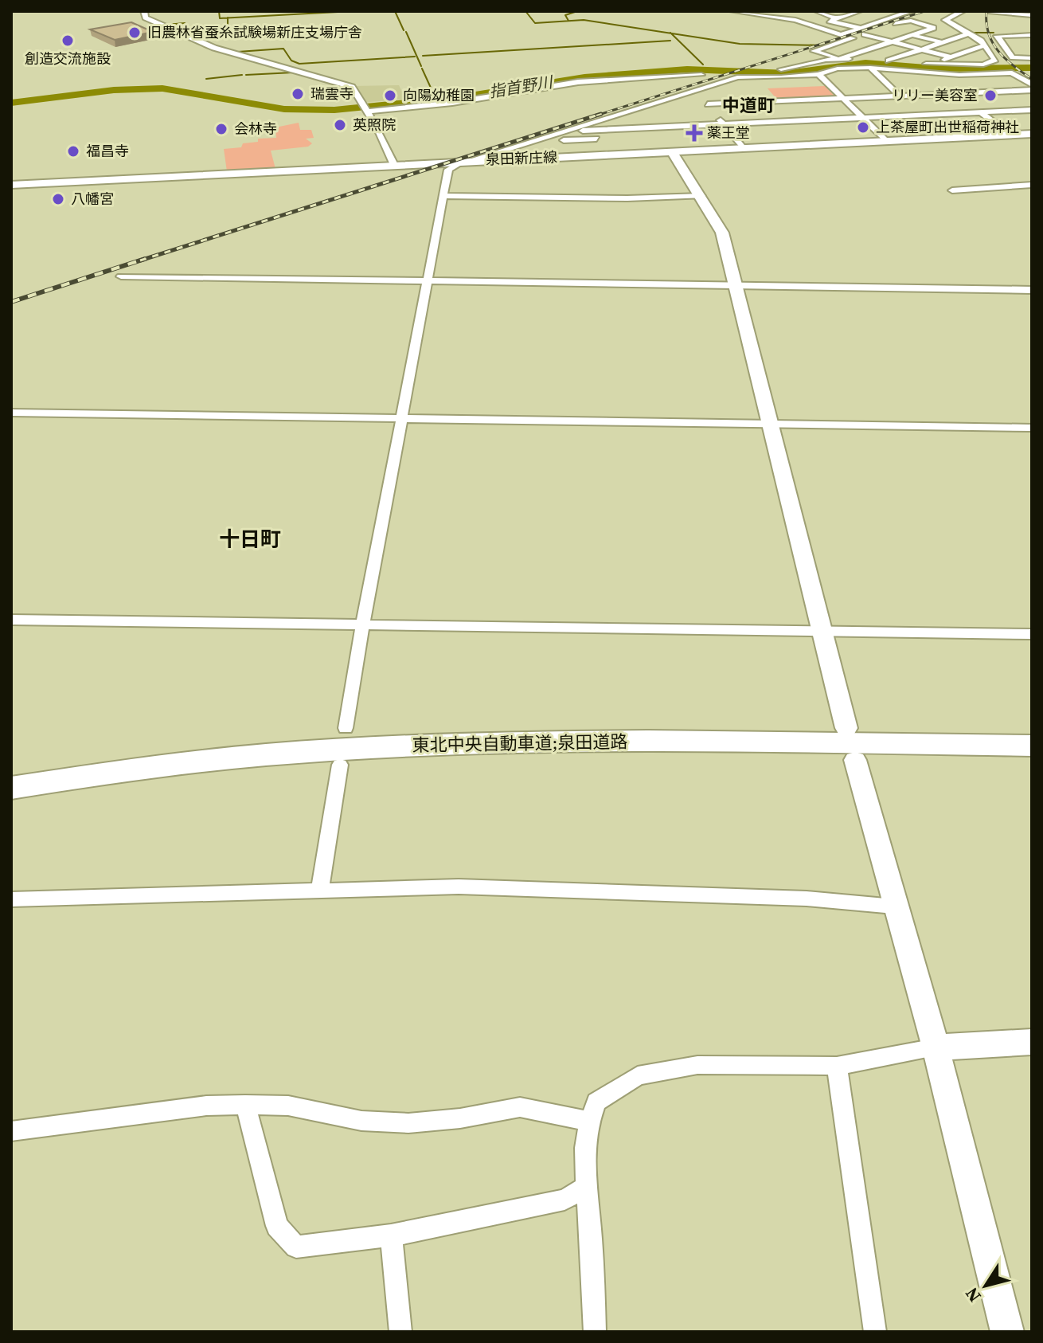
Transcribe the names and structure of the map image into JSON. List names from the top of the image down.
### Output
{
  "streets": {
    "highway": ["東北中央自動車道;泉田道路"],
    "street": ["泉田新庄線"]
  },
  "districts": ["中道町", "十日町"],
  "water": ["指首野川"],
  "places": {
    "other": [
      "旧農林省蚕糸試験場新庄支場庁舎",
      "創造交流施設",
      "瑞雲寺",
      "向陽幼稚園",
      "リリー美容室",
      "英照院",
      "上茶屋町出世稲荷神社",
      "会林寺",
      "福昌寺",
      "八幡宮"
    ],
    "health": ["薬王堂"]
  },
  "north": "bottom left"
}
